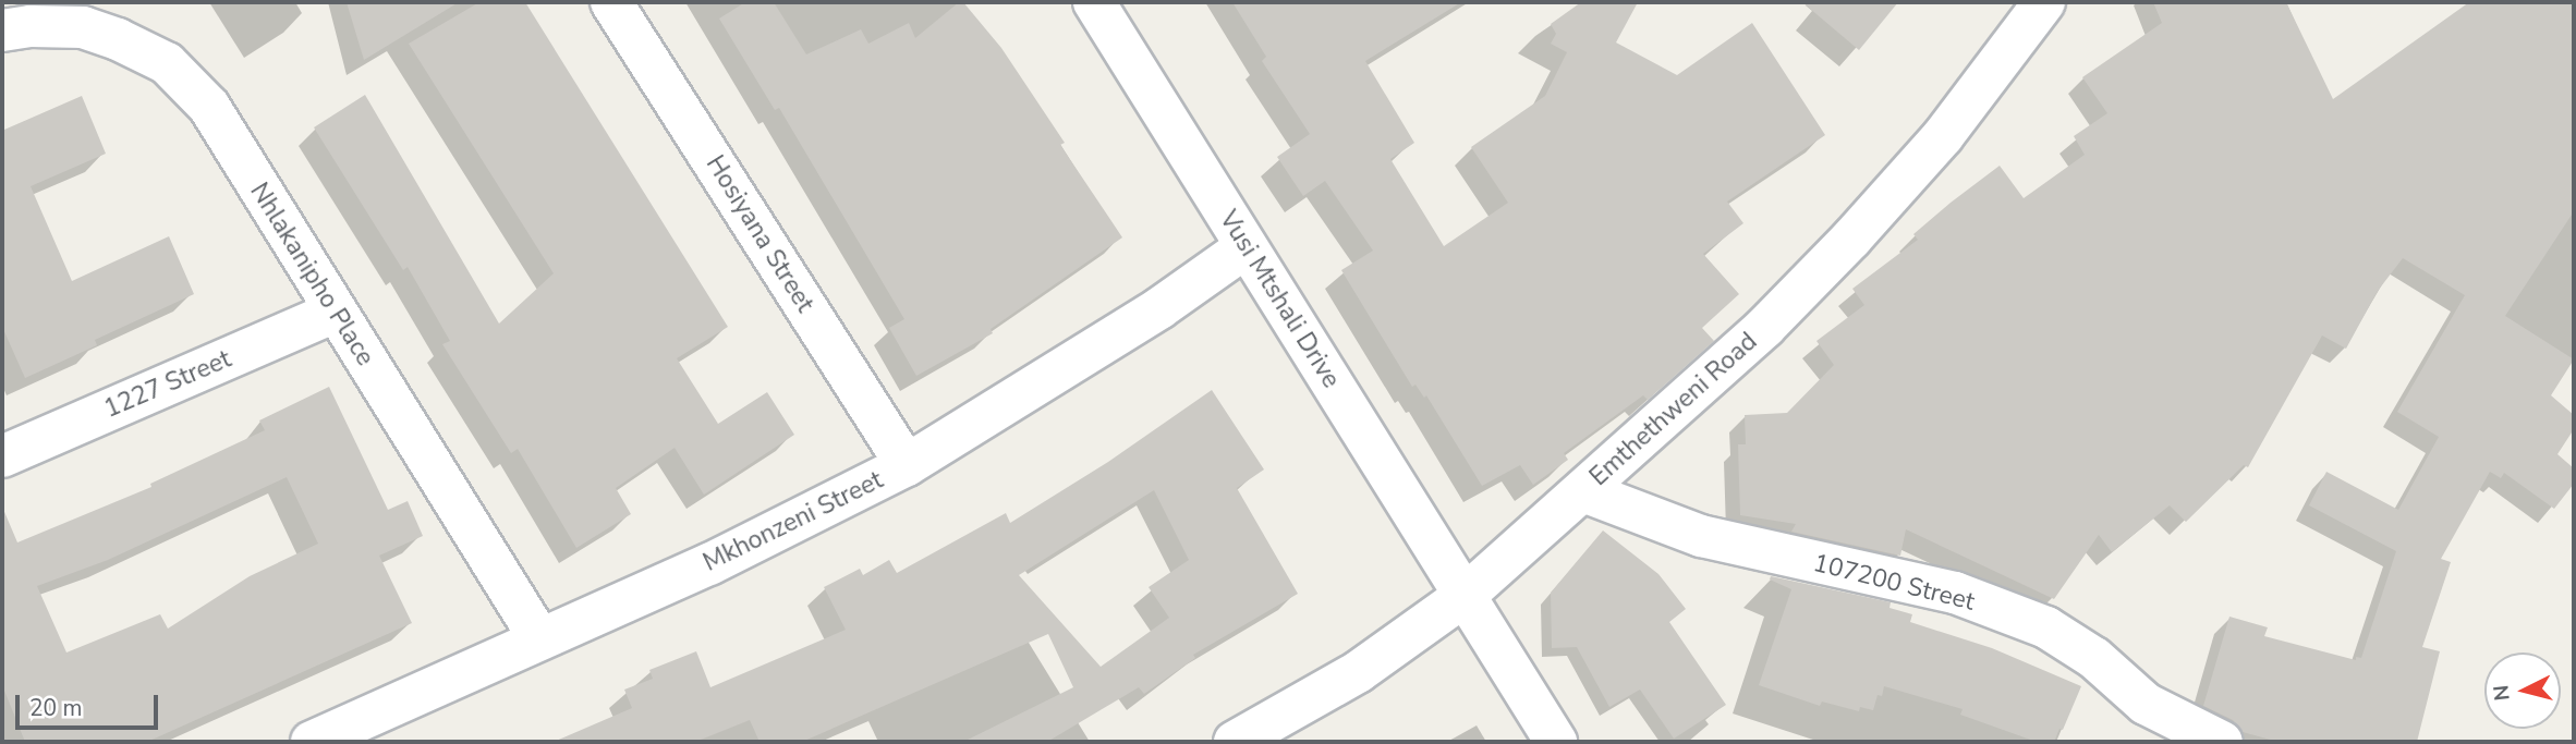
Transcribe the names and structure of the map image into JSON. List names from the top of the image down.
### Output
{
  "streets": {
    "street": [
      "Hosiyana Street",
      "Nhlakanipho Place",
      "Vusi Mtshali Drive",
      "1227 Street",
      "Emthethweni Road",
      "Mkhonzeni Street",
      "107200 Street"
    ]
  },
  "crossings": [
    ["Hosiyana Street", "Mkhonzeni Street"],
    ["Nhlakanipho Place", "1227 Street"],
    ["Nhlakanipho Place", "Mkhonzeni Street"],
    ["Vusi Mtshali Drive", "Emthethweni Road"],
    ["Vusi Mtshali Drive", "Mkhonzeni Street"],
    ["Emthethweni Road", "107200 Street"]
  ],
  "scale_bar": "20 m",
  "north": "left"
}
